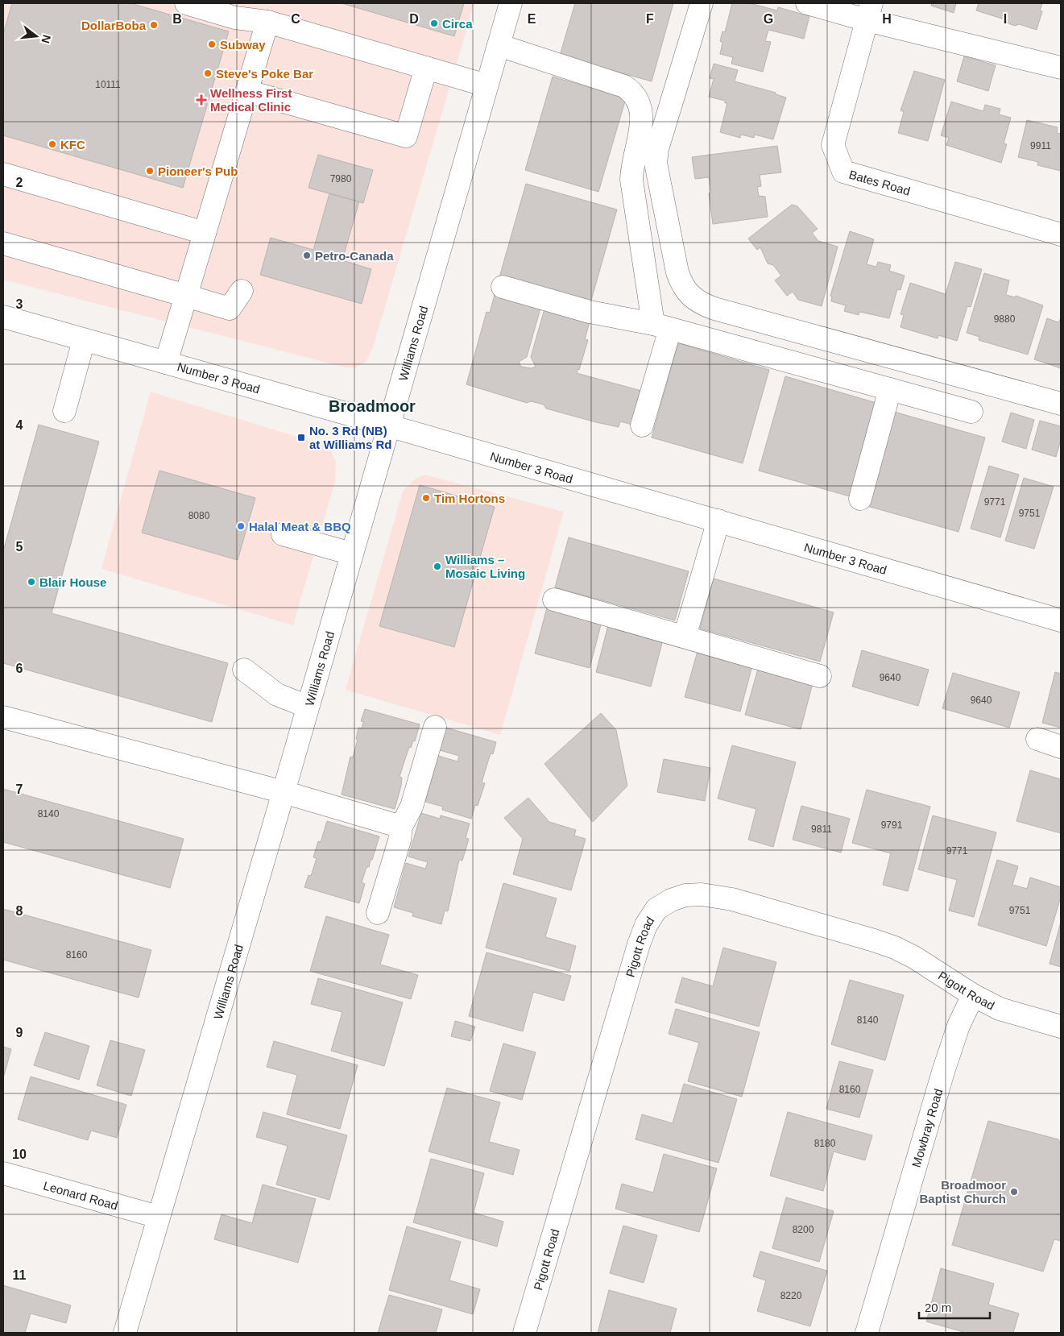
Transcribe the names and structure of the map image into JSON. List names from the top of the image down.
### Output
{
  "streets": {
    "street": [
      "Bates Road",
      "Williams Road",
      "Number 3 Road",
      "Pigott Road",
      "Mowbray Road",
      "Leonard Road"
    ]
  },
  "crossings": [
    ["Williams Road", "Number 3 Road"],
    ["Williams Road", "Leonard Road"],
    ["Pigott Road", "Mowbray Road"]
  ],
  "districts": ["Broadmoor"],
  "places": {
    "other": [
      "Circa",
      "DollarBoba",
      "Subway",
      "Steve's Poke Bar",
      "KFC",
      "Pioneer's Pub",
      "Petro-Canada",
      "Tim Hortons",
      "Halal Meat & BBQ",
      "Williams – Mosaic Living",
      "Blair House",
      "Broadmoor Baptist Church"
    ],
    "health": ["Wellness First Medical Clinic"],
    "transit": ["No. 3 Rd (NB) at Williams Rd"]
  },
  "house_numbers": [
    "10111",
    "9911",
    "7980",
    "9880",
    "9771",
    "9751",
    "8080",
    "9640",
    "9640",
    "8140",
    "9791",
    "9811",
    "9771",
    "9751",
    "8160",
    "8140",
    "8160",
    "8180",
    "8200",
    "8220"
  ],
  "scale_bar": "20 m",
  "north": "right",
  "grid": {
    "columns": [
      "B",
      "C",
      "D",
      "E",
      "F",
      "G",
      "H",
      "I"
    ],
    "rows": [
      "2",
      "3",
      "4",
      "5",
      "6",
      "7",
      "8",
      "9",
      "10",
      "11"
    ]
  }
}
